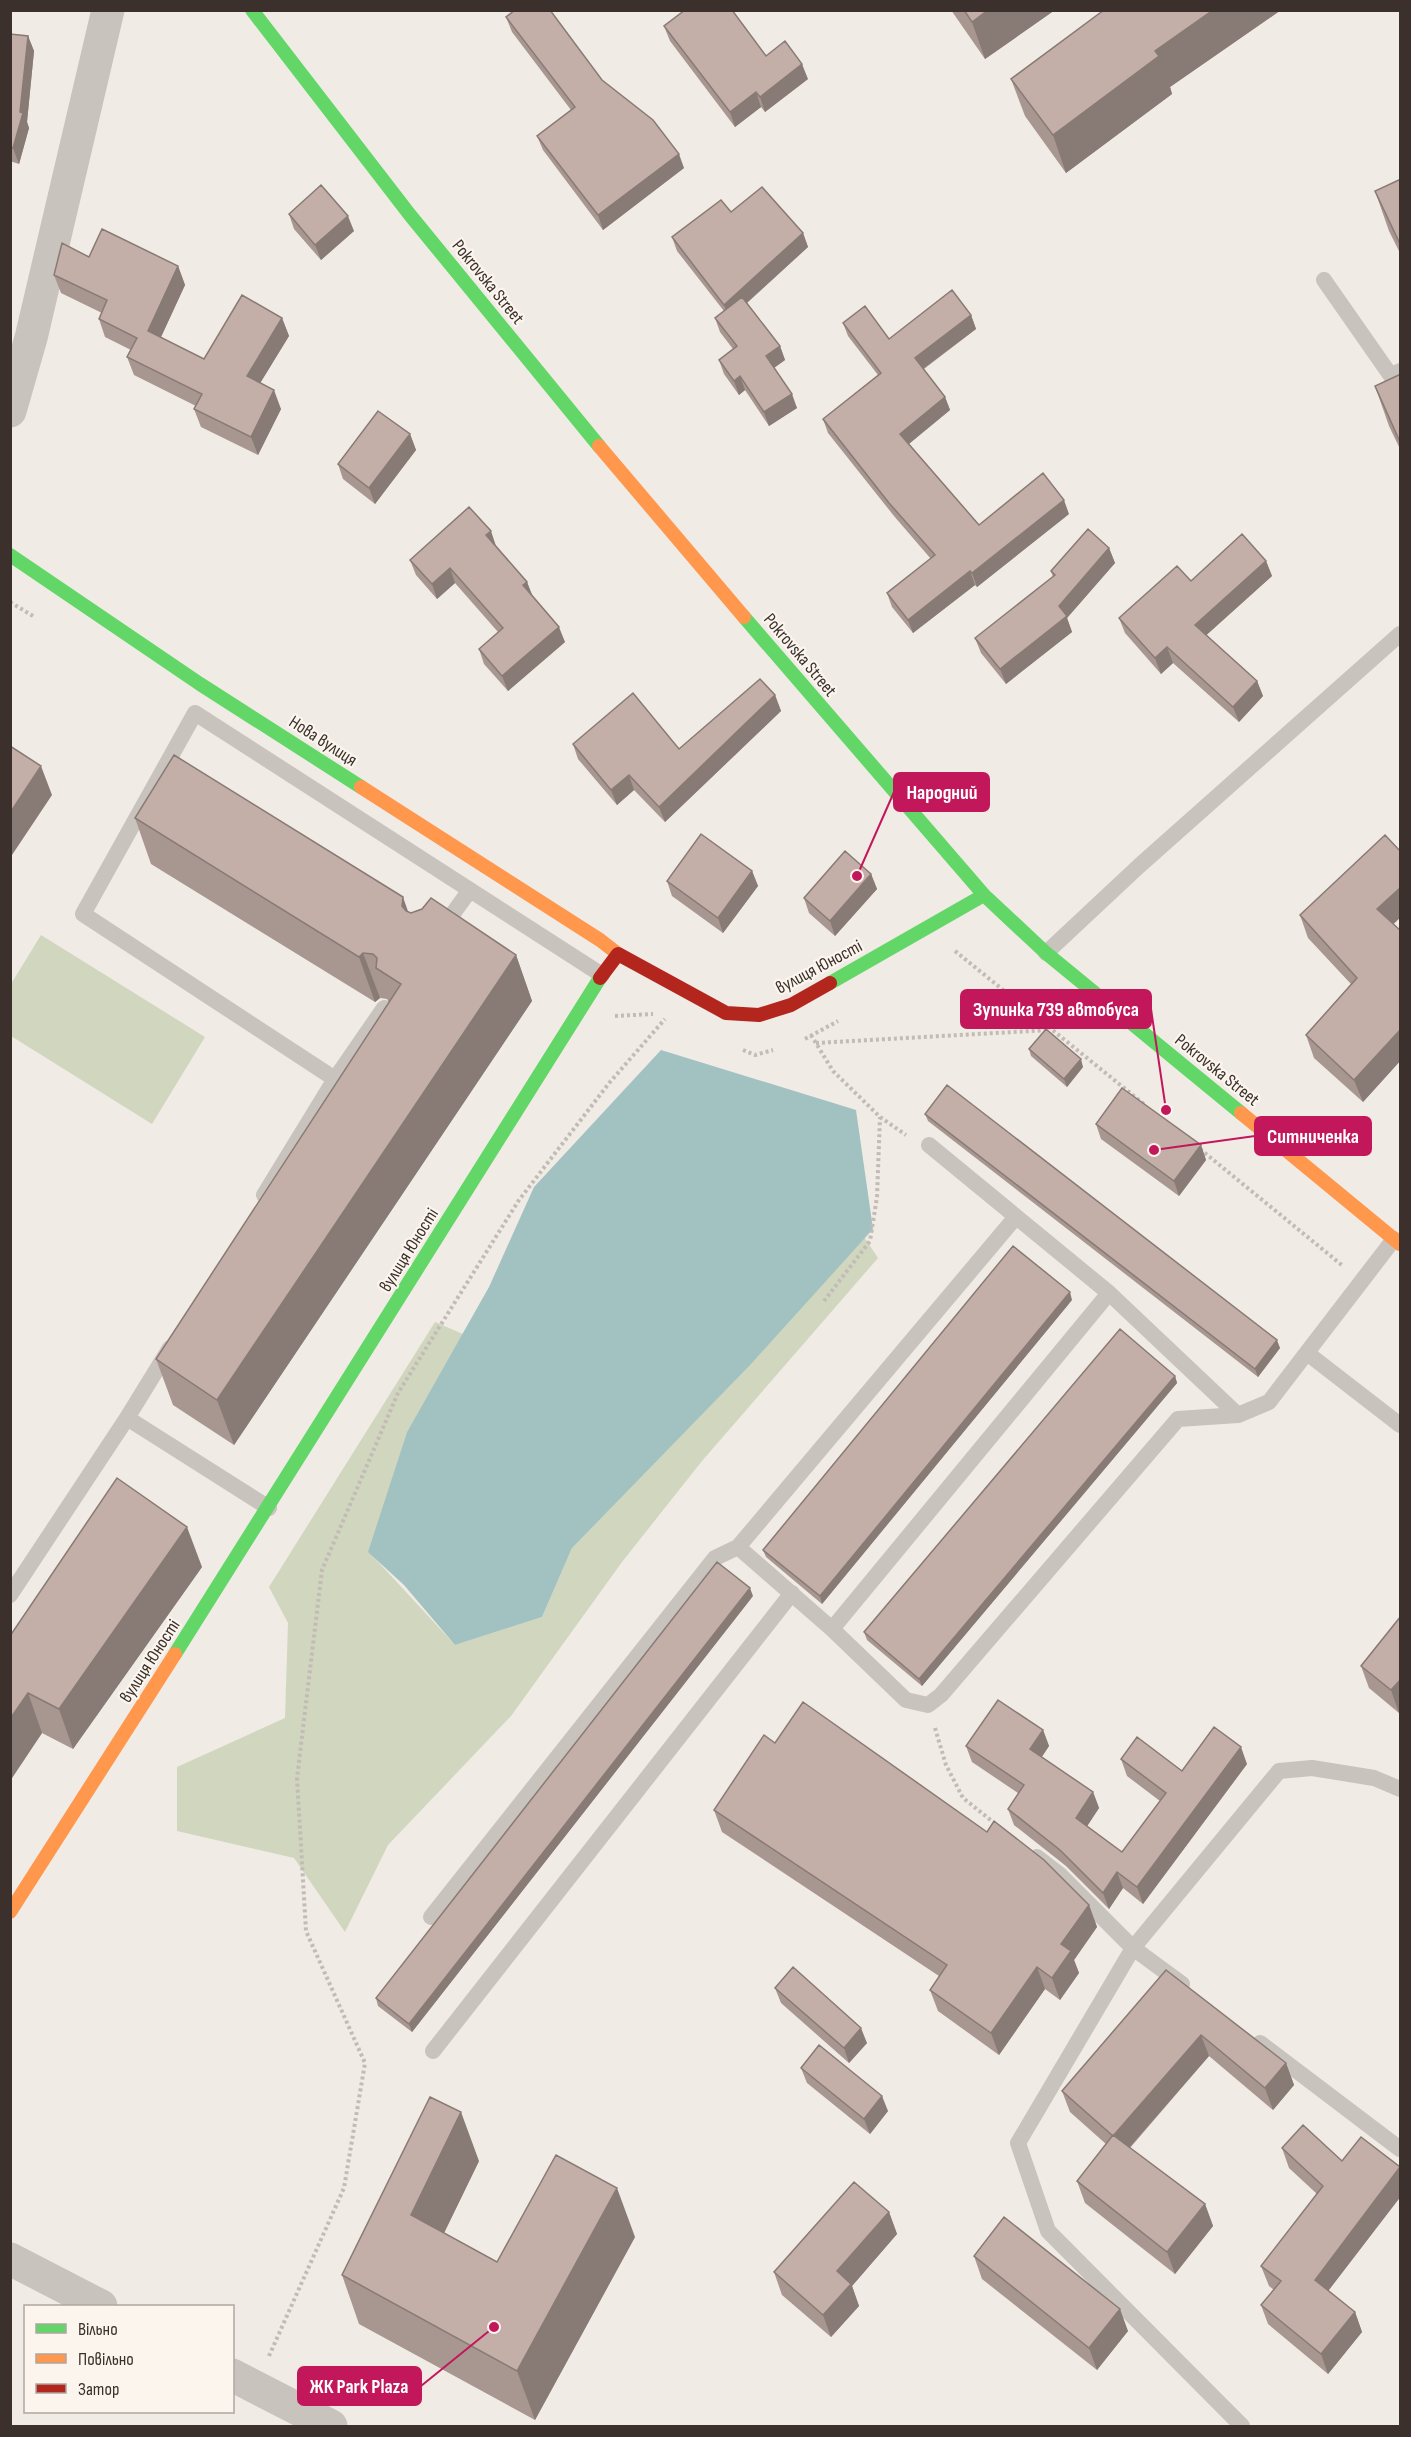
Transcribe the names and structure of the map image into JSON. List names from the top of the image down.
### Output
{
  "streets": {
    "street": ["Pokrovska Street", "Нова вулиця", "вулиця Юності"]
  },
  "crossings": [
    ["Pokrovska Street", "вулиця Юності"],
    ["Нова вулиця", "вулиця Юності"]
  ],
  "places": [
    "Народний",
    "Зупинка 739 автобуса",
    "Ситниченка",
    "ЖК Park Plaza"
  ],
  "legend": ["Вільно", "Повільно", "Затор"]
}
